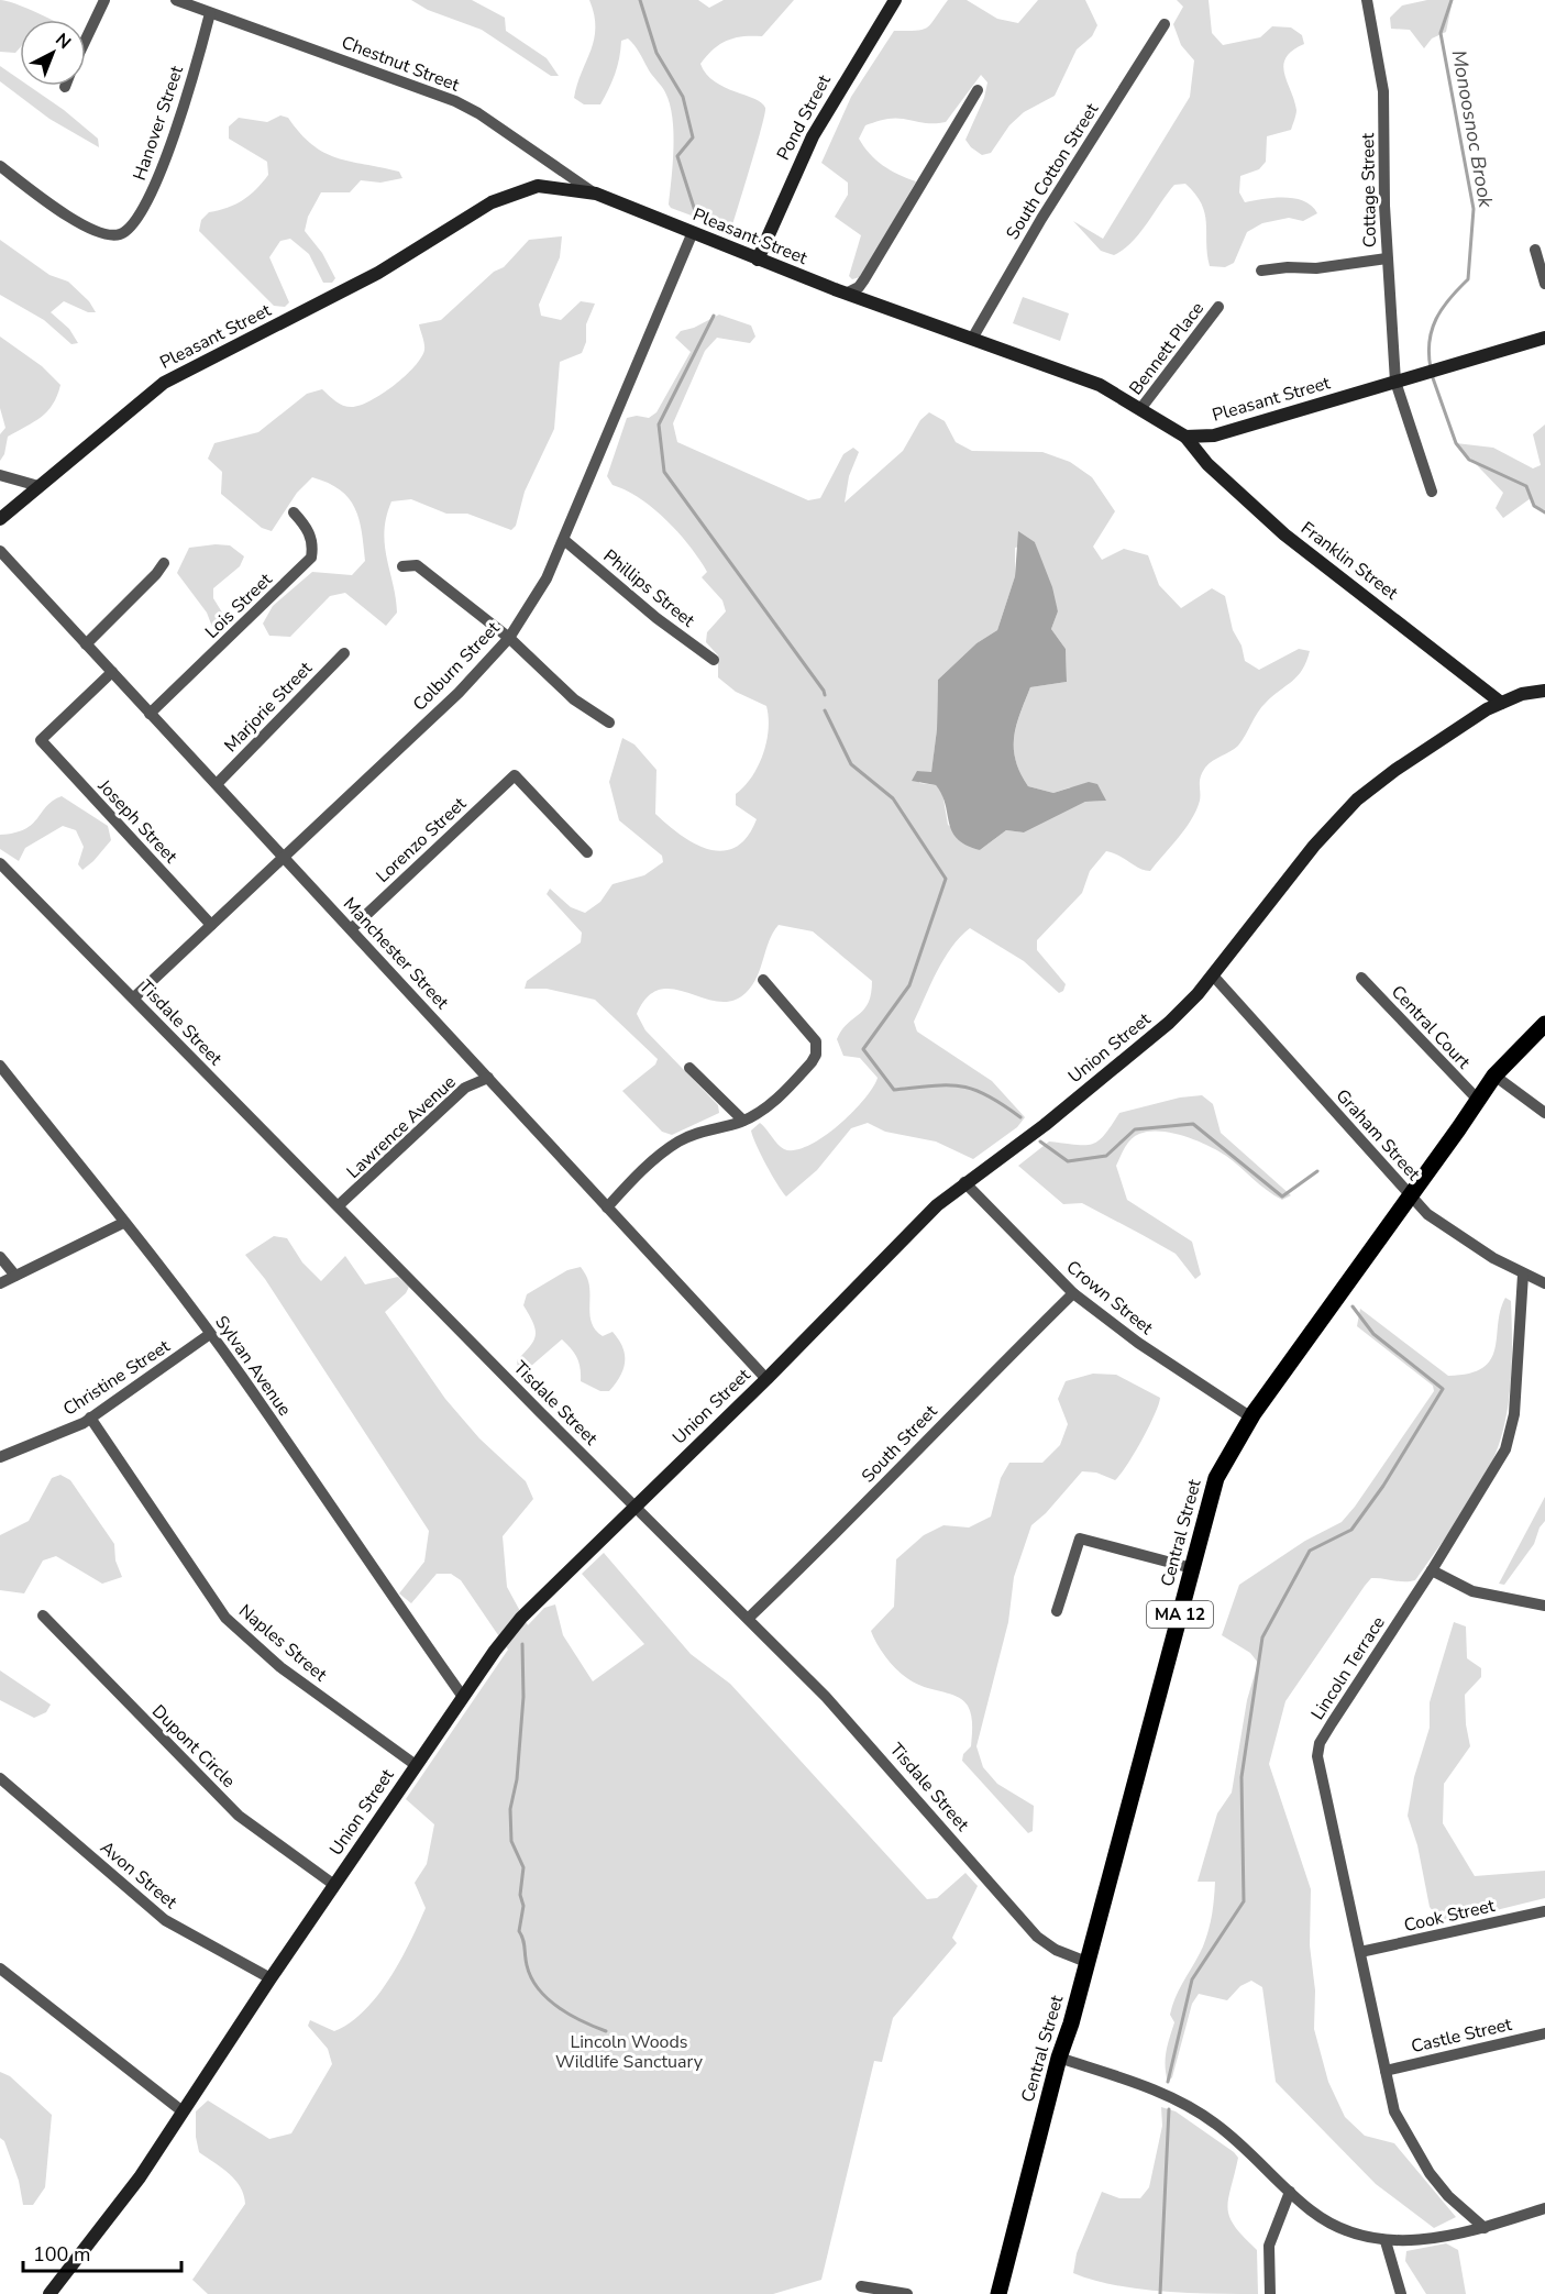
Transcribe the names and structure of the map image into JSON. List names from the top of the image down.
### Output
{
  "streets": {
    "main road": ["Central Street", "MA 12"],
    "street": [
      "Chestnut Street",
      "Pond Street",
      "Hanover Street",
      "South Cotton Street",
      "Cottage Street",
      "Pleasant Street",
      "Bennett Place",
      "Franklin Street",
      "Phillips Street",
      "Lois Street",
      "Colburn Street",
      "Marjorie Street",
      "Joseph Street",
      "Lorenzo Street",
      "Manchester Street",
      "Tisdale Street",
      "Central Court",
      "Union Street",
      "Lawrence Avenue",
      "Graham Street",
      "Crown Street",
      "Sylvan Avenue",
      "Christine Street",
      "South Street",
      "Naples Street",
      "Lincoln Terrace",
      "Dupont Circle",
      "Avon Street",
      "Cook Street",
      "Castle Street"
    ]
  },
  "crossings": [
    ["Chestnut Street", "Hanover Street"],
    ["Chestnut Street", "Pleasant Street"],
    ["Pond Street", "Pleasant Street"],
    ["South Cotton Street", "Pleasant Street"],
    ["Cottage Street", "Pleasant Street"],
    ["Pleasant Street", "Bennett Place"],
    ["Pleasant Street", "Franklin Street"],
    ["Pleasant Street", "Colburn Street"],
    ["Franklin Street", "Union Street"],
    ["Phillips Street", "Colburn Street"],
    ["Lois Street", "Manchester Street"],
    ["Colburn Street", "Joseph Street"],
    ["Colburn Street", "Manchester Street"],
    ["Colburn Street", "Tisdale Street"],
    ["Marjorie Street", "Manchester Street"],
    ["Joseph Street", "Manchester Street"],
    ["Lorenzo Street", "Manchester Street"],
    ["Manchester Street", "Union Street"],
    ["Manchester Street", "Lawrence Avenue"],
    ["Tisdale Street", "Union Street"],
    ["Tisdale Street", "Lawrence Avenue"],
    ["Tisdale Street", "South Street"],
    ["Tisdale Street", "Central Street"],
    ["Central Court", "Central Street"],
    ["Union Street", "Graham Street"],
    ["Union Street", "Crown Street"],
    ["Union Street", "Sylvan Avenue"],
    ["Union Street", "Naples Street"],
    ["Union Street", "Dupont Circle"],
    ["Union Street", "Avon Street"],
    ["Graham Street", "Central Street"],
    ["Graham Street", "Lincoln Terrace"],
    ["Crown Street", "South Street"],
    ["Crown Street", "Central Street"],
    ["Sylvan Avenue", "Christine Street"],
    ["Christine Street", "Naples Street"],
    ["Lincoln Terrace", "Cook Street"],
    ["Lincoln Terrace", "Castle Street"]
  ],
  "water": ["Monoosnoc Brook"],
  "parks": ["Lincoln Woods Wildlife Sanctuary"],
  "scale_bar": "100 m",
  "north": "top right"
}
